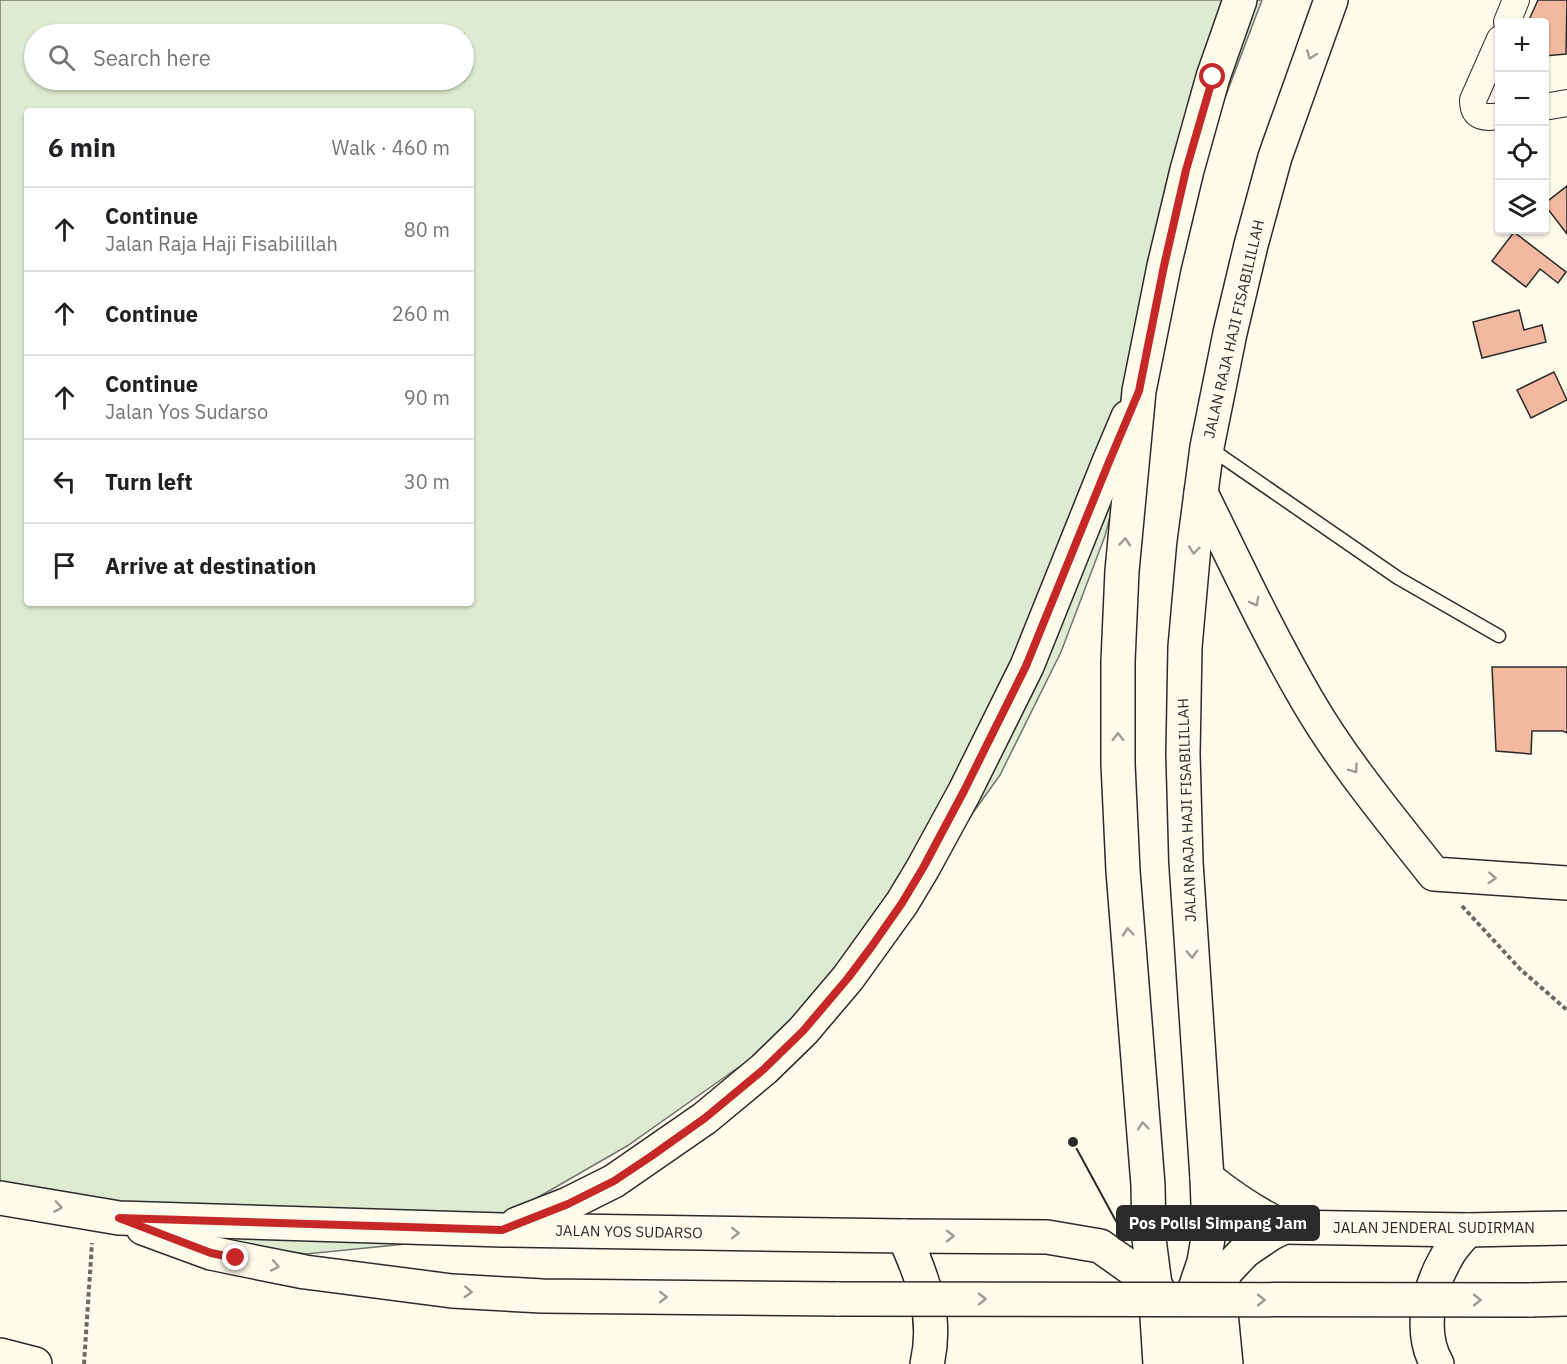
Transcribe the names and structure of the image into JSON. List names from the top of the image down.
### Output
{
  "streets": {
    "main road": ["JALAN RAJA HAJI FISABILILLAH", "JALAN JENDERAL SUDIRMAN", "JALAN YOS SUDARSO"]
  },
  "crossings": [
    ["JALAN RAJA HAJI FISABILILLAH", "JALAN JENDERAL SUDIRMAN"],
    ["JALAN RAJA HAJI FISABILILLAH", "JALAN YOS SUDARSO"]
  ],
  "places": ["Pos Polisi Simpang Jam"],
  "page": {
    "map_buttons": ["+", "−"],
    "search": "Search here",
    "heading": ["6 min", "Walk · 460 m"],
    "list": [
      ["Continue", "Jalan Raja Haji Fisabilillah", "80 m"],
      ["Continue", "260 m"],
      ["Continue", "Jalan Yos Sudarso", "90 m"],
      ["Turn left", "30 m"],
      "Arrive at destination"
    ]
  }
}
